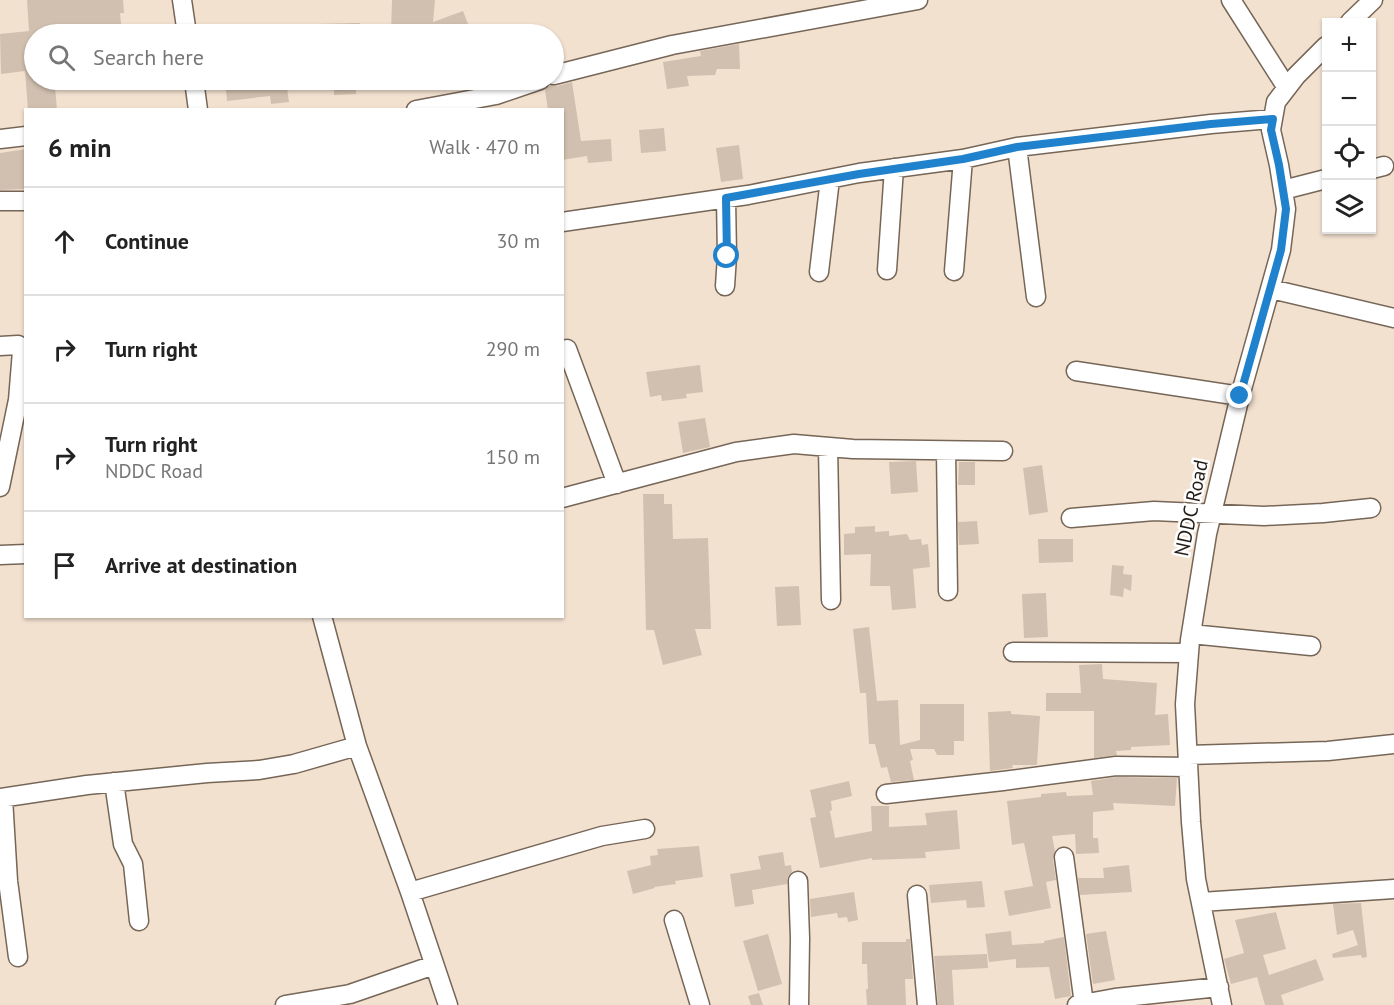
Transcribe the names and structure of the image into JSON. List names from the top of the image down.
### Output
{
  "streets": {
    "street": ["NDDC Road"]
  },
  "page": {
    "map_buttons": ["+", "−"],
    "search": "Search here",
    "heading": ["6 min", "Walk · 470 m"],
    "list": [
      ["Continue", "30 m"],
      ["Turn right", "290 m"],
      ["Turn right", "NDDC Road", "150 m"],
      "Arrive at destination"
    ]
  }
}
